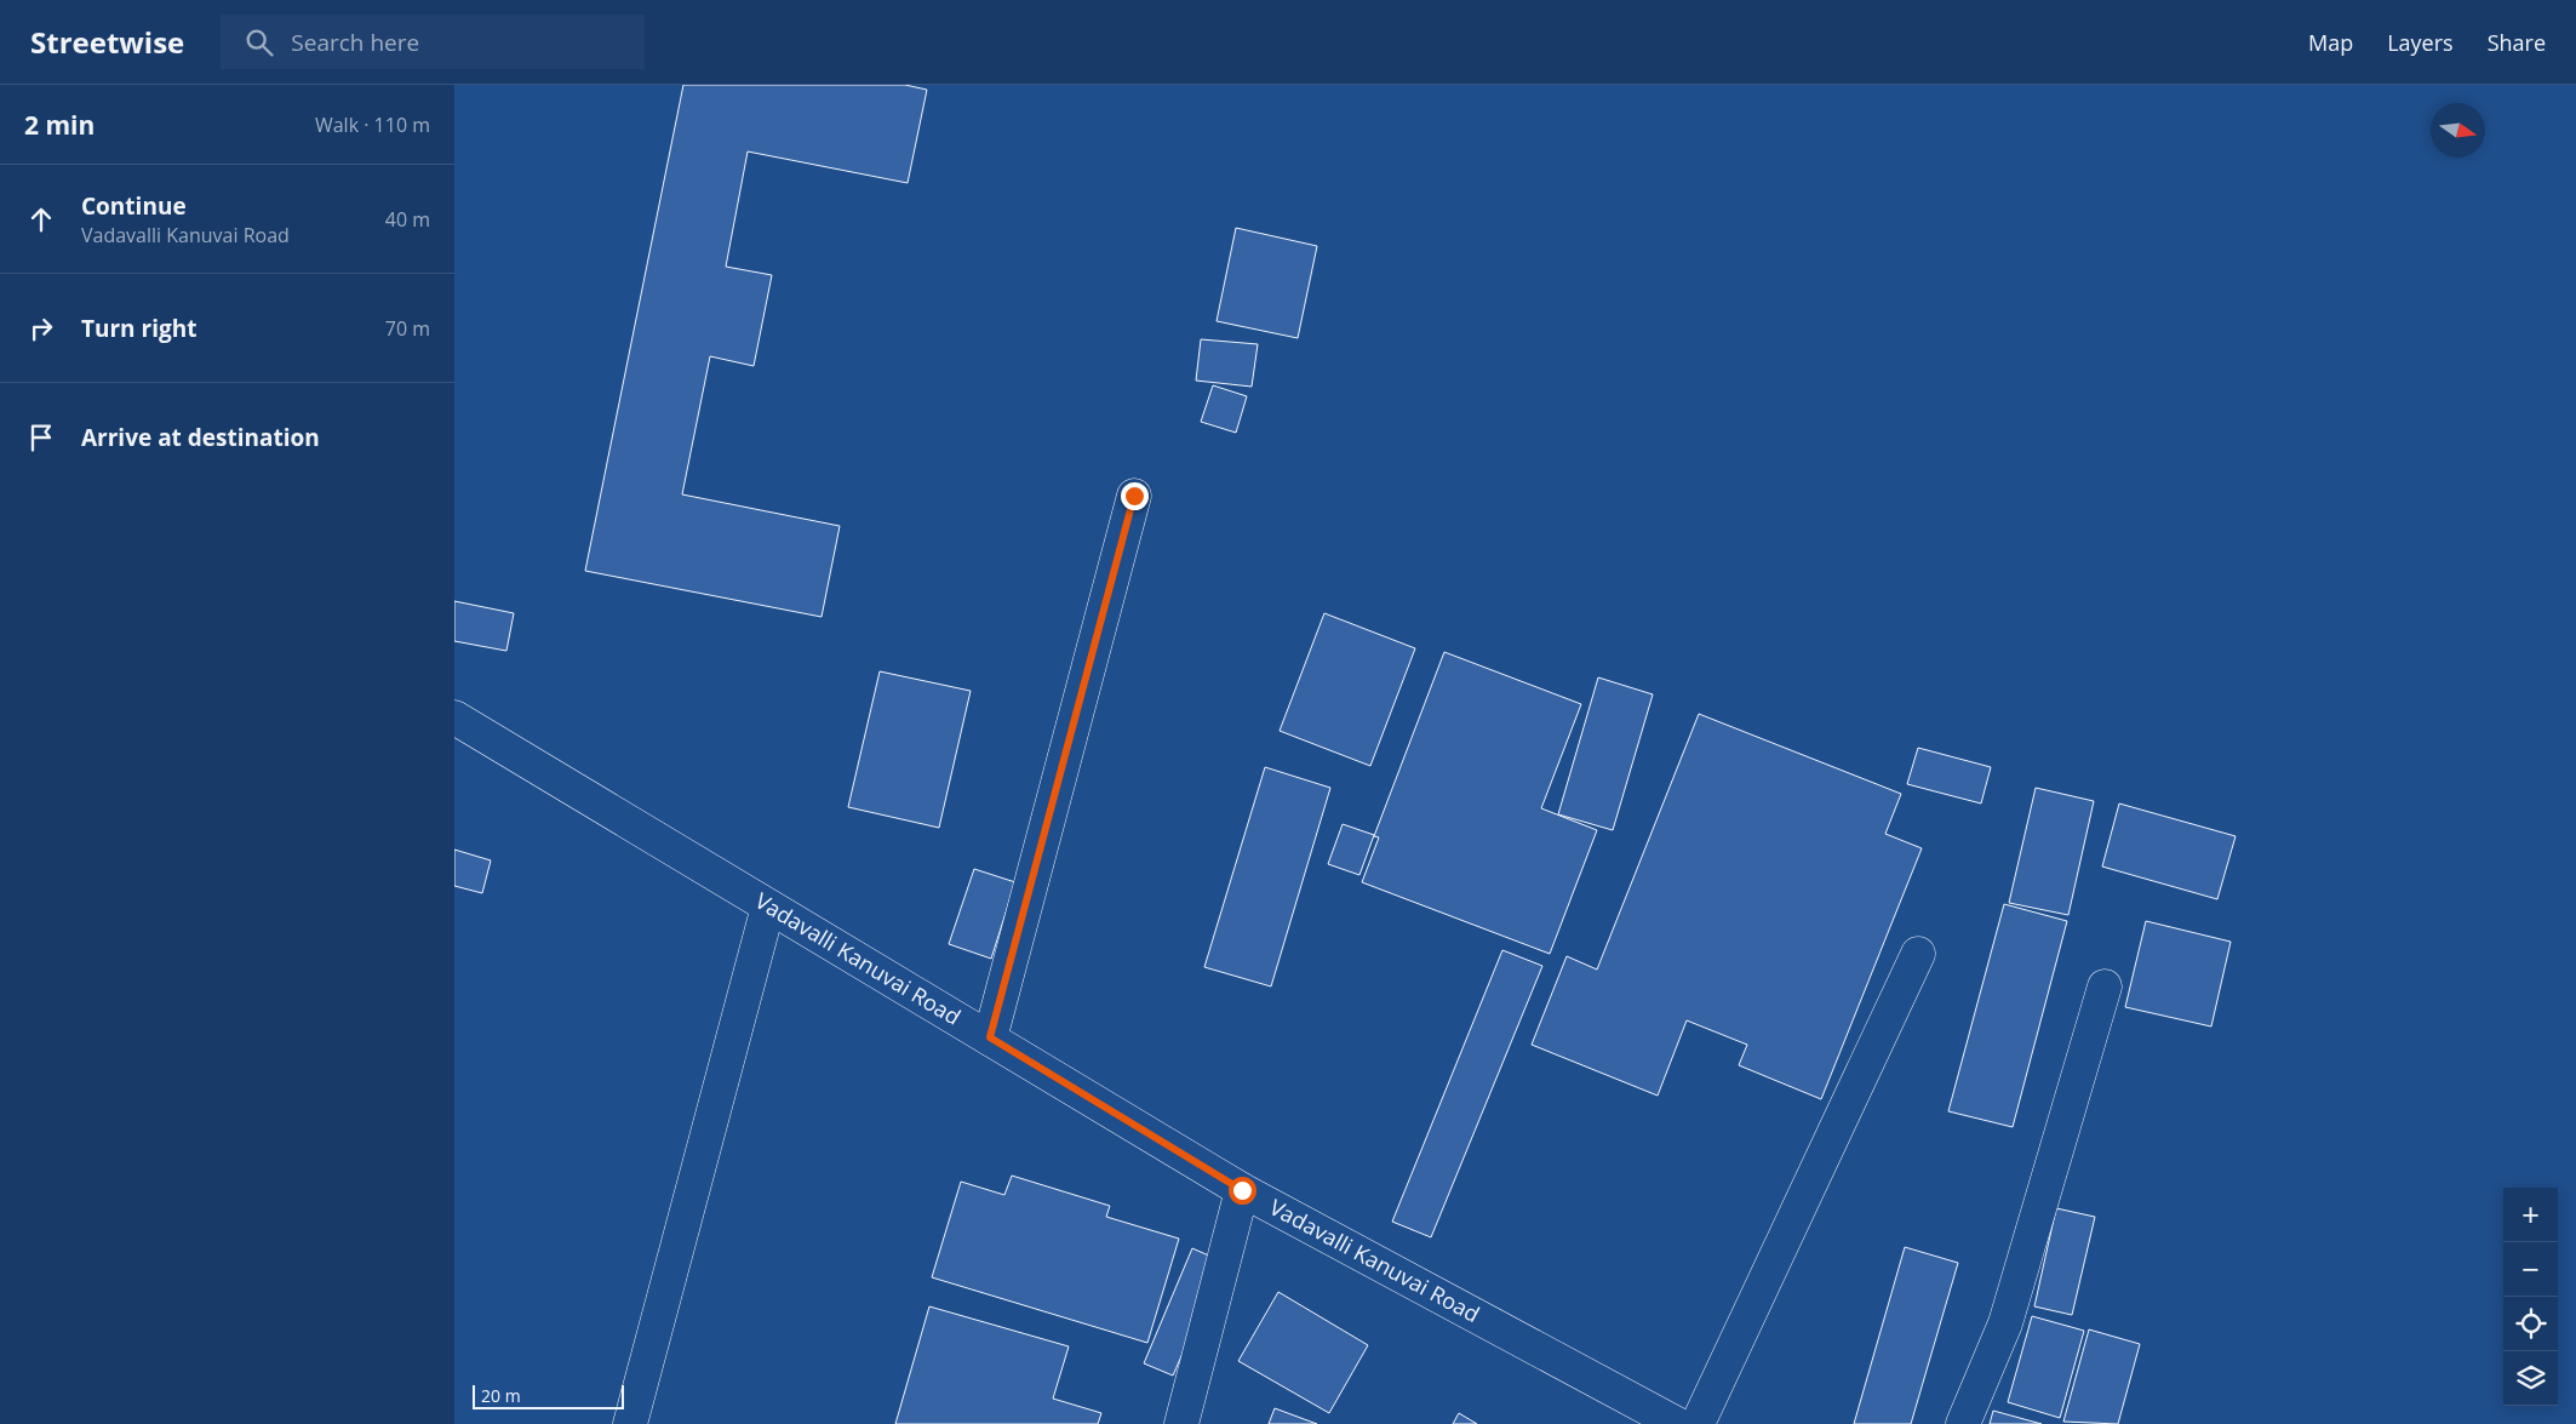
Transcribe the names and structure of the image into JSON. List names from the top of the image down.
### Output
{
  "streets": {
    "street": ["Vadavalli Kanuvai Road"]
  },
  "scale_bar": "20 m",
  "north": "right",
  "page": {
    "header": "Streetwise",
    "search": "Search here",
    "nav": ["Map", "Layers", "Share"],
    "heading": ["2 min", "Walk · 110 m"],
    "list": [
      ["Continue", "Vadavalli Kanuvai Road", "40 m"],
      ["Turn right", "70 m"],
      "Arrive at destination"
    ],
    "map_buttons": ["+", "−"],
    "scale": "20 m"
  }
}
